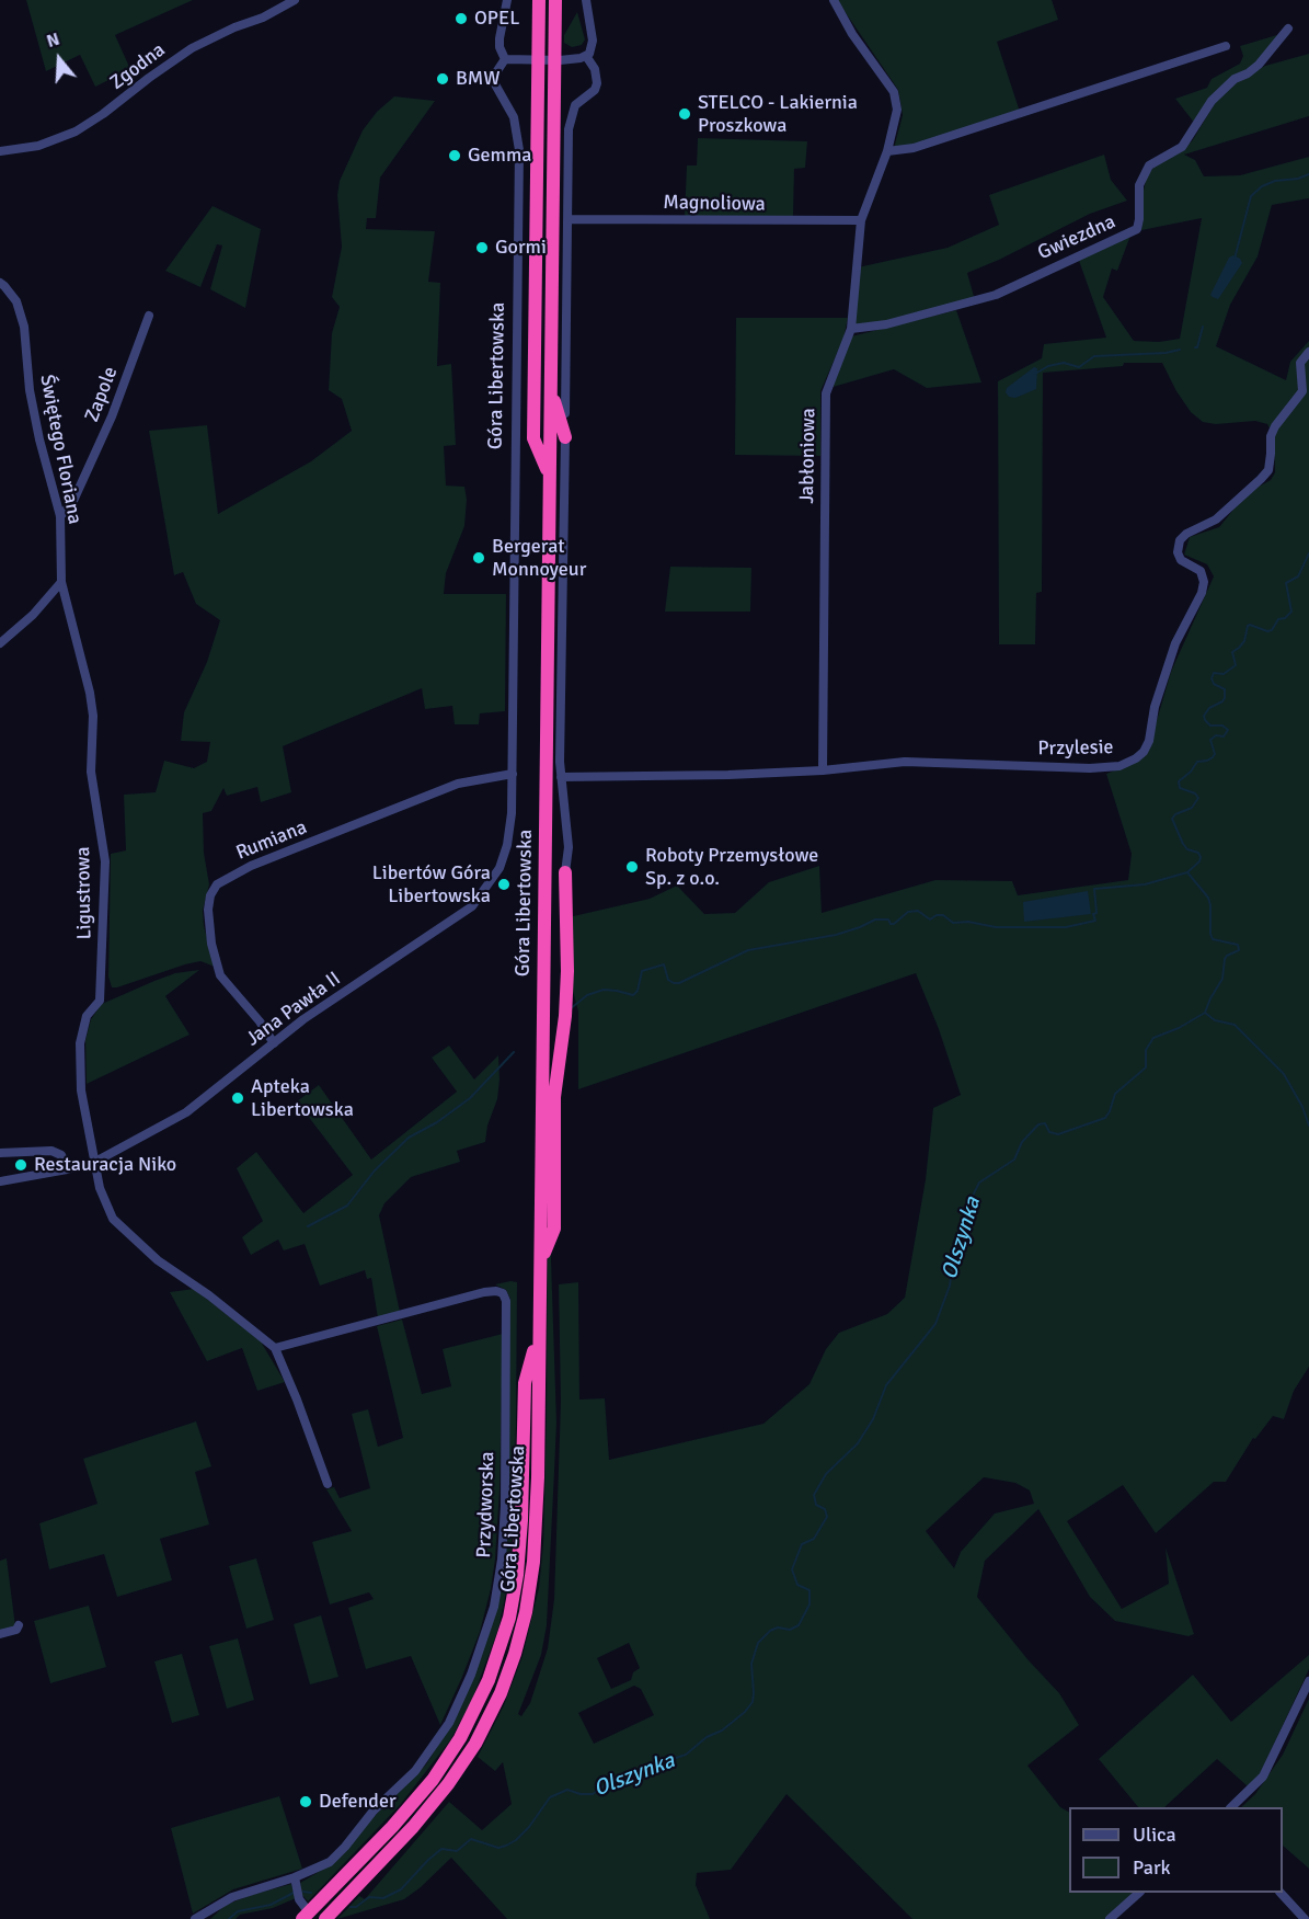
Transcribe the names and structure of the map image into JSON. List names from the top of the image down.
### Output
{
  "streets": {
    "highway": ["Góra Libertowska"],
    "street": [
      "Zgodna",
      "Magnoliowa",
      "Gwiezdna",
      "Zapole",
      "Świętego Floriana",
      "Jabłoniowa",
      "Przylesie",
      "Rumiana",
      "Ligustrowa",
      "Jana Pawła II",
      "Przydworska"
    ]
  },
  "crossings": [
    ["Magnoliowa", "Jabłoniowa"],
    ["Gwiezdna", "Jabłoniowa"],
    ["Góra Libertowska", "Przylesie"],
    ["Góra Libertowska", "Rumiana"],
    ["Góra Libertowska", "Jana Pawła II"],
    ["Zapole", "Świętego Floriana"],
    ["Świętego Floriana", "Ligustrowa"],
    ["Jabłoniowa", "Przylesie"],
    ["Rumiana", "Jana Pawła II"],
    ["Ligustrowa", "Jana Pawła II"]
  ],
  "water": ["Olszynka"],
  "places": [
    "OPEL",
    "BMW",
    "STELCO - Lakiernia Proszkowa",
    "Gemma",
    "Gormi",
    "Bergerat Monnoyeur",
    "Roboty Przemysłowe Sp. z o.o.",
    "Libertów Góra Libertowska",
    "Apteka Libertowska",
    "Restauracja Niko",
    "Defender"
  ],
  "legend": ["Ulica", "Park"],
  "north": "top"
}
